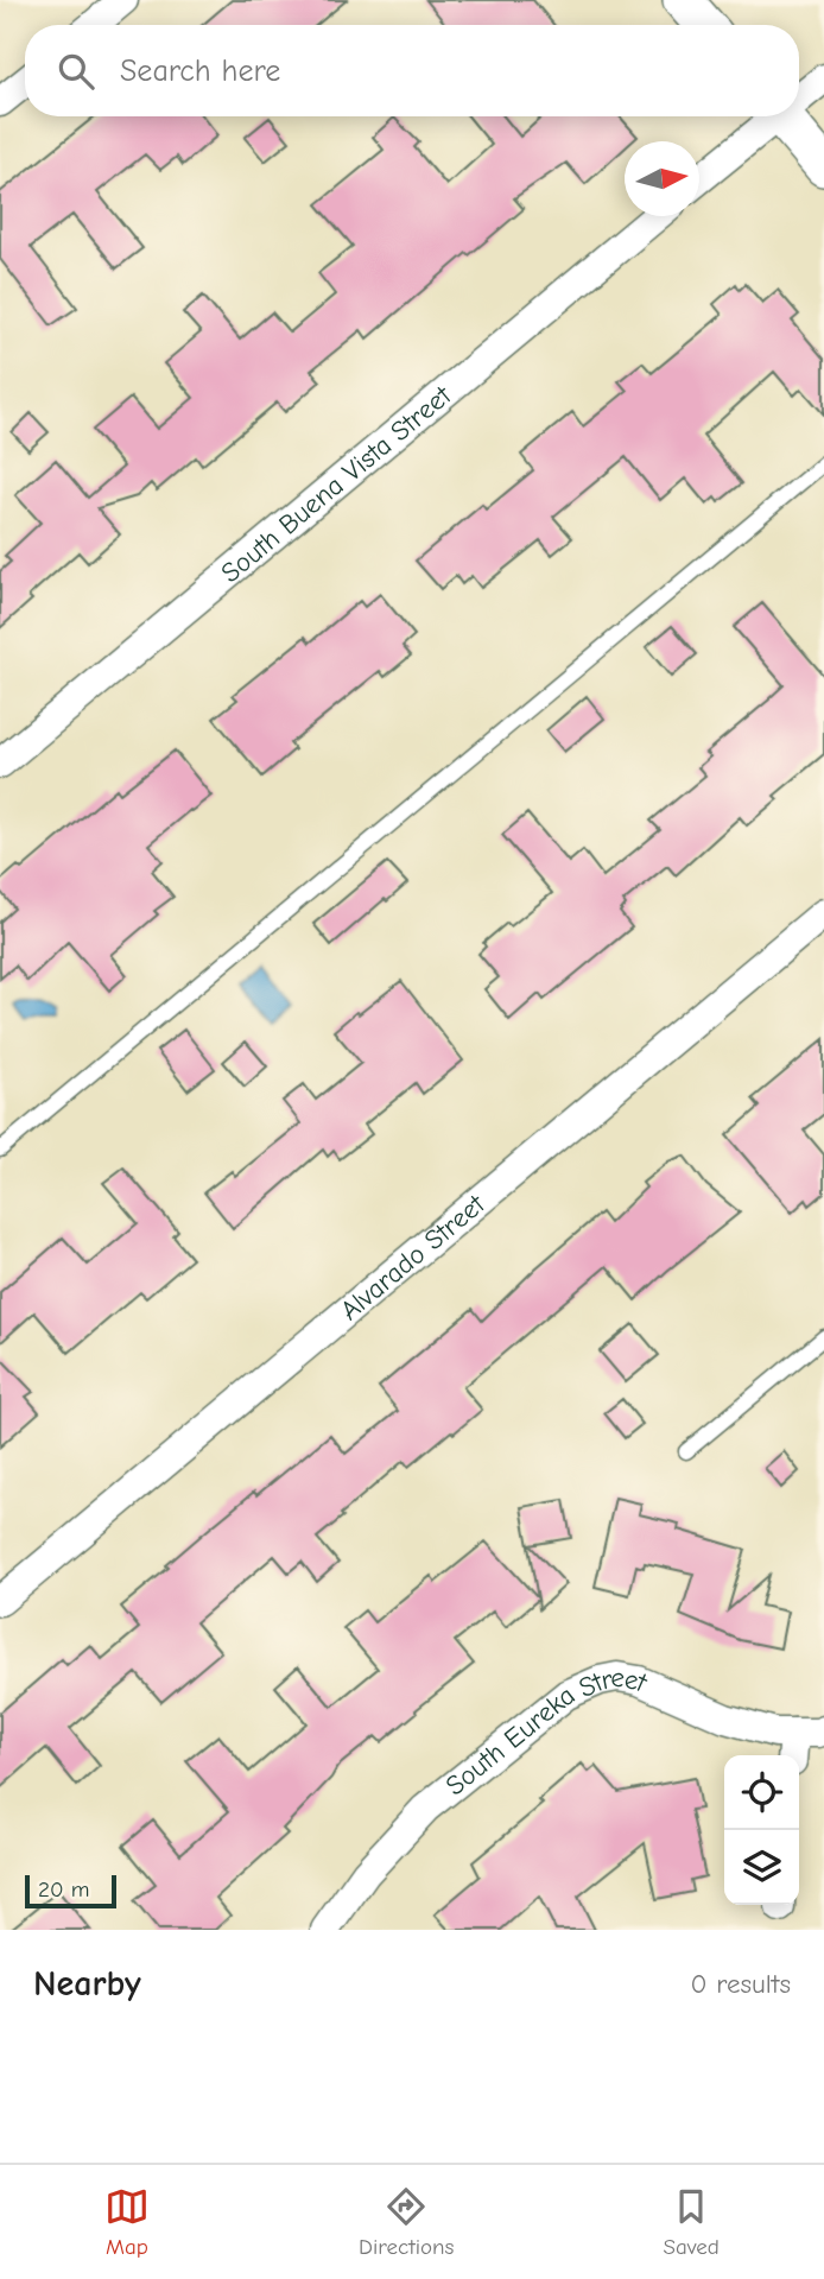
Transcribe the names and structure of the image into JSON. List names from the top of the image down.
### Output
{
  "streets": {
    "street": ["South Buena Vista Street", "Alvarado Street", "South Eureka Street"]
  },
  "scale_bar": "20 m",
  "north": "right",
  "page": {
    "search": "Search here",
    "scale": "20 m",
    "heading": ["Nearby", "0 results"],
    "nav": ["Map", "Directions", "Saved"]
  }
}
